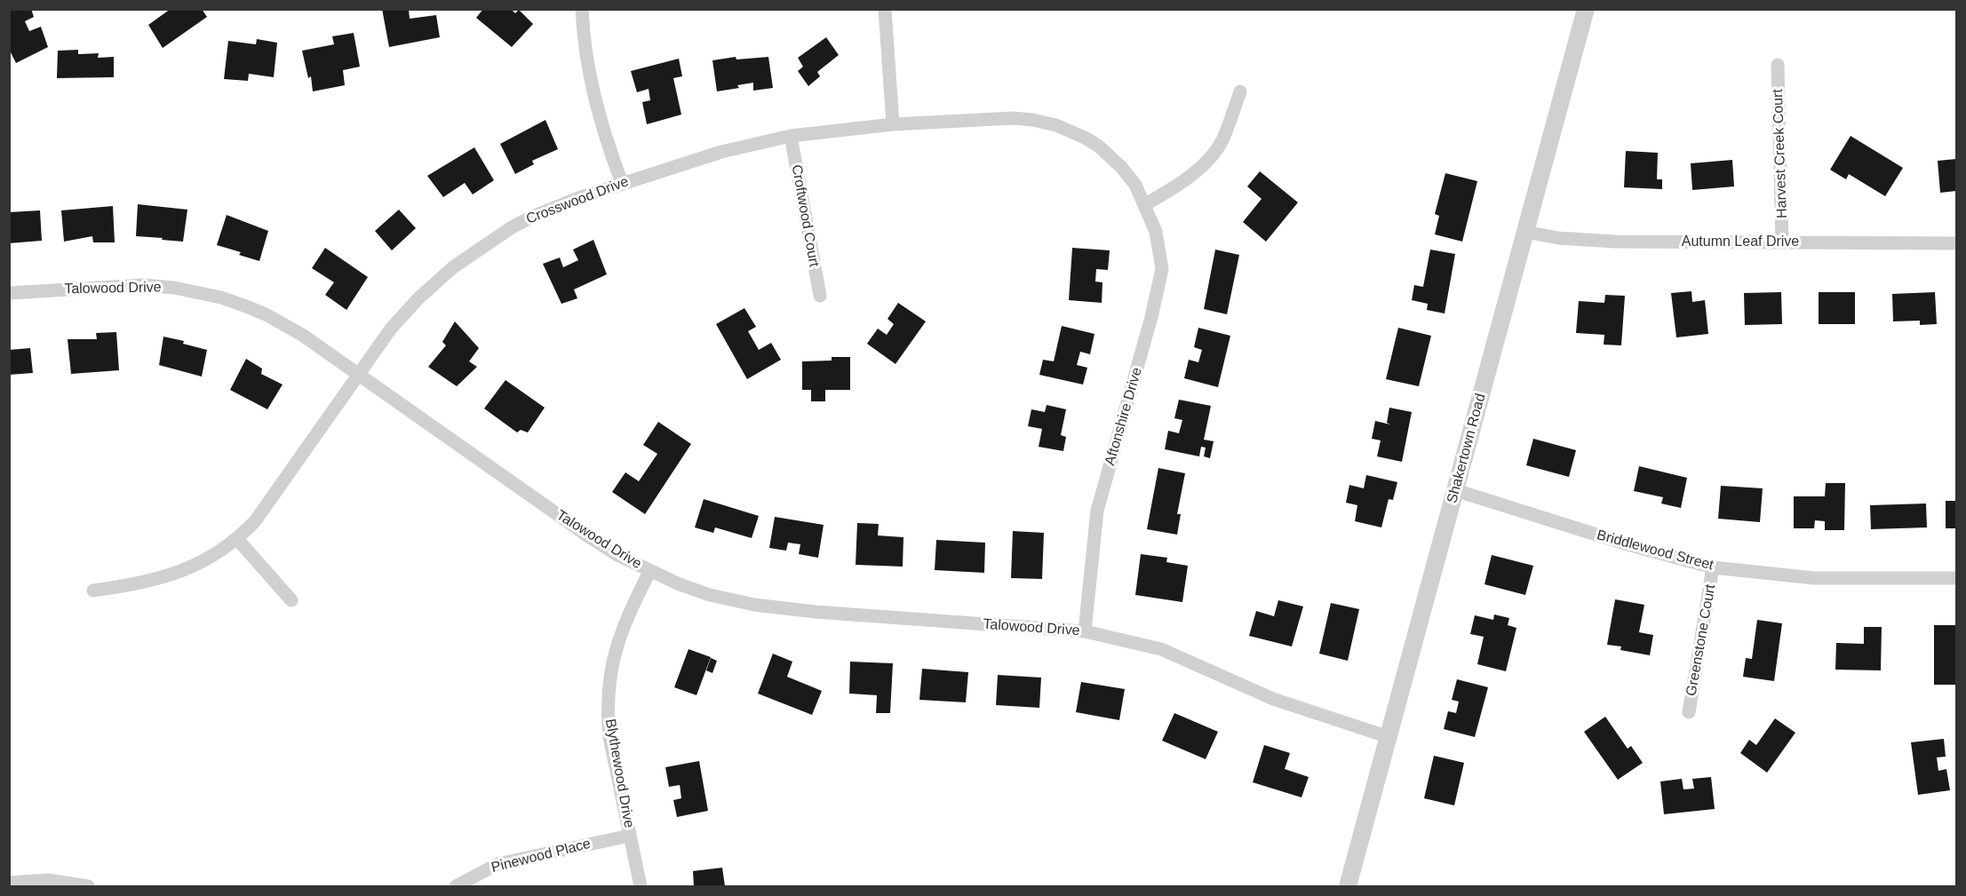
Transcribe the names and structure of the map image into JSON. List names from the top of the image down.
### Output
{
  "streets": {
    "street": [
      "Harvest Creek Court",
      "Crosswood Drive",
      "Croftwood Court",
      "Autumn Leaf Drive",
      "Talowood Drive",
      "Aftonshire Drive",
      "Shakertown Road",
      "Briddlewood Street",
      "Greenstone Court",
      "Blythewood Drive",
      "Pinewood Place"
    ]
  },
  "crossings": [
    ["Harvest Creek Court", "Autumn Leaf Drive"],
    ["Crosswood Drive", "Croftwood Court"],
    ["Crosswood Drive", "Talowood Drive"],
    ["Crosswood Drive", "Aftonshire Drive"],
    ["Autumn Leaf Drive", "Shakertown Road"],
    ["Talowood Drive", "Aftonshire Drive"],
    ["Talowood Drive", "Shakertown Road"],
    ["Talowood Drive", "Blythewood Drive"],
    ["Shakertown Road", "Briddlewood Street"],
    ["Briddlewood Street", "Greenstone Court"],
    ["Blythewood Drive", "Pinewood Place"]
  ]
}
